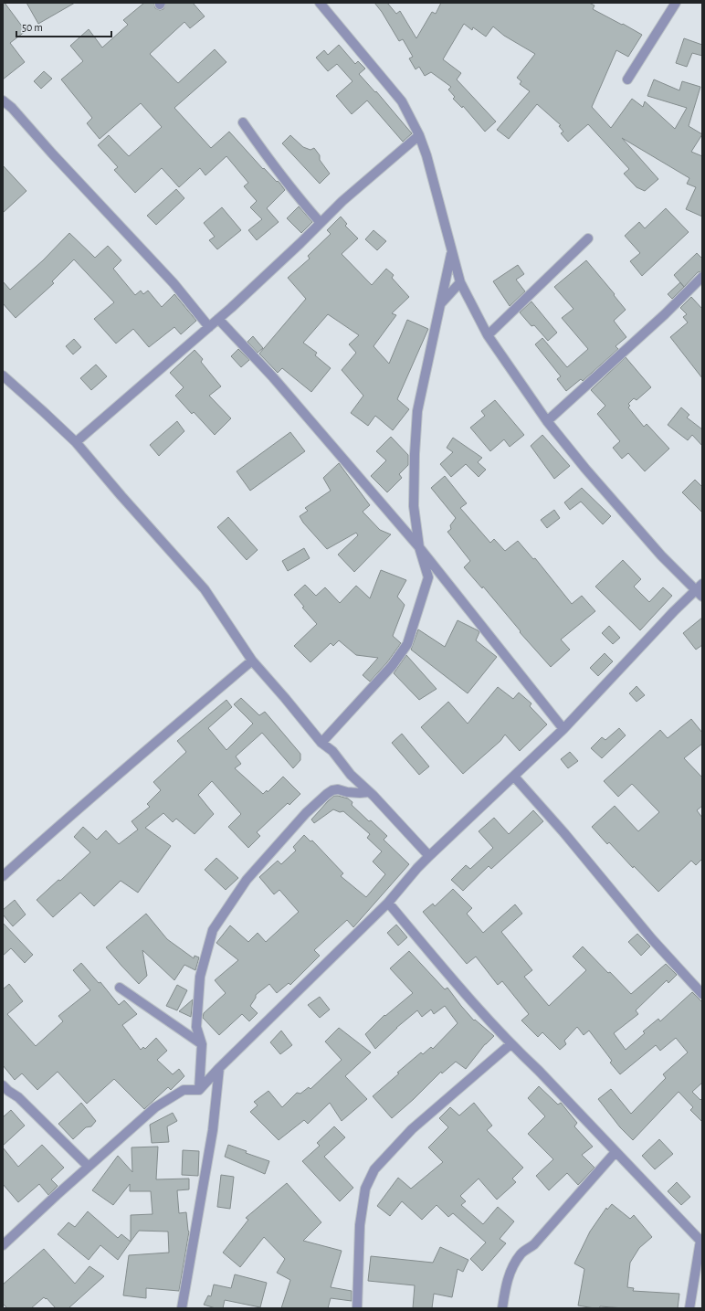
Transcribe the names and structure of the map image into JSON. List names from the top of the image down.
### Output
{
  "scale_bar": "50 m"
}
